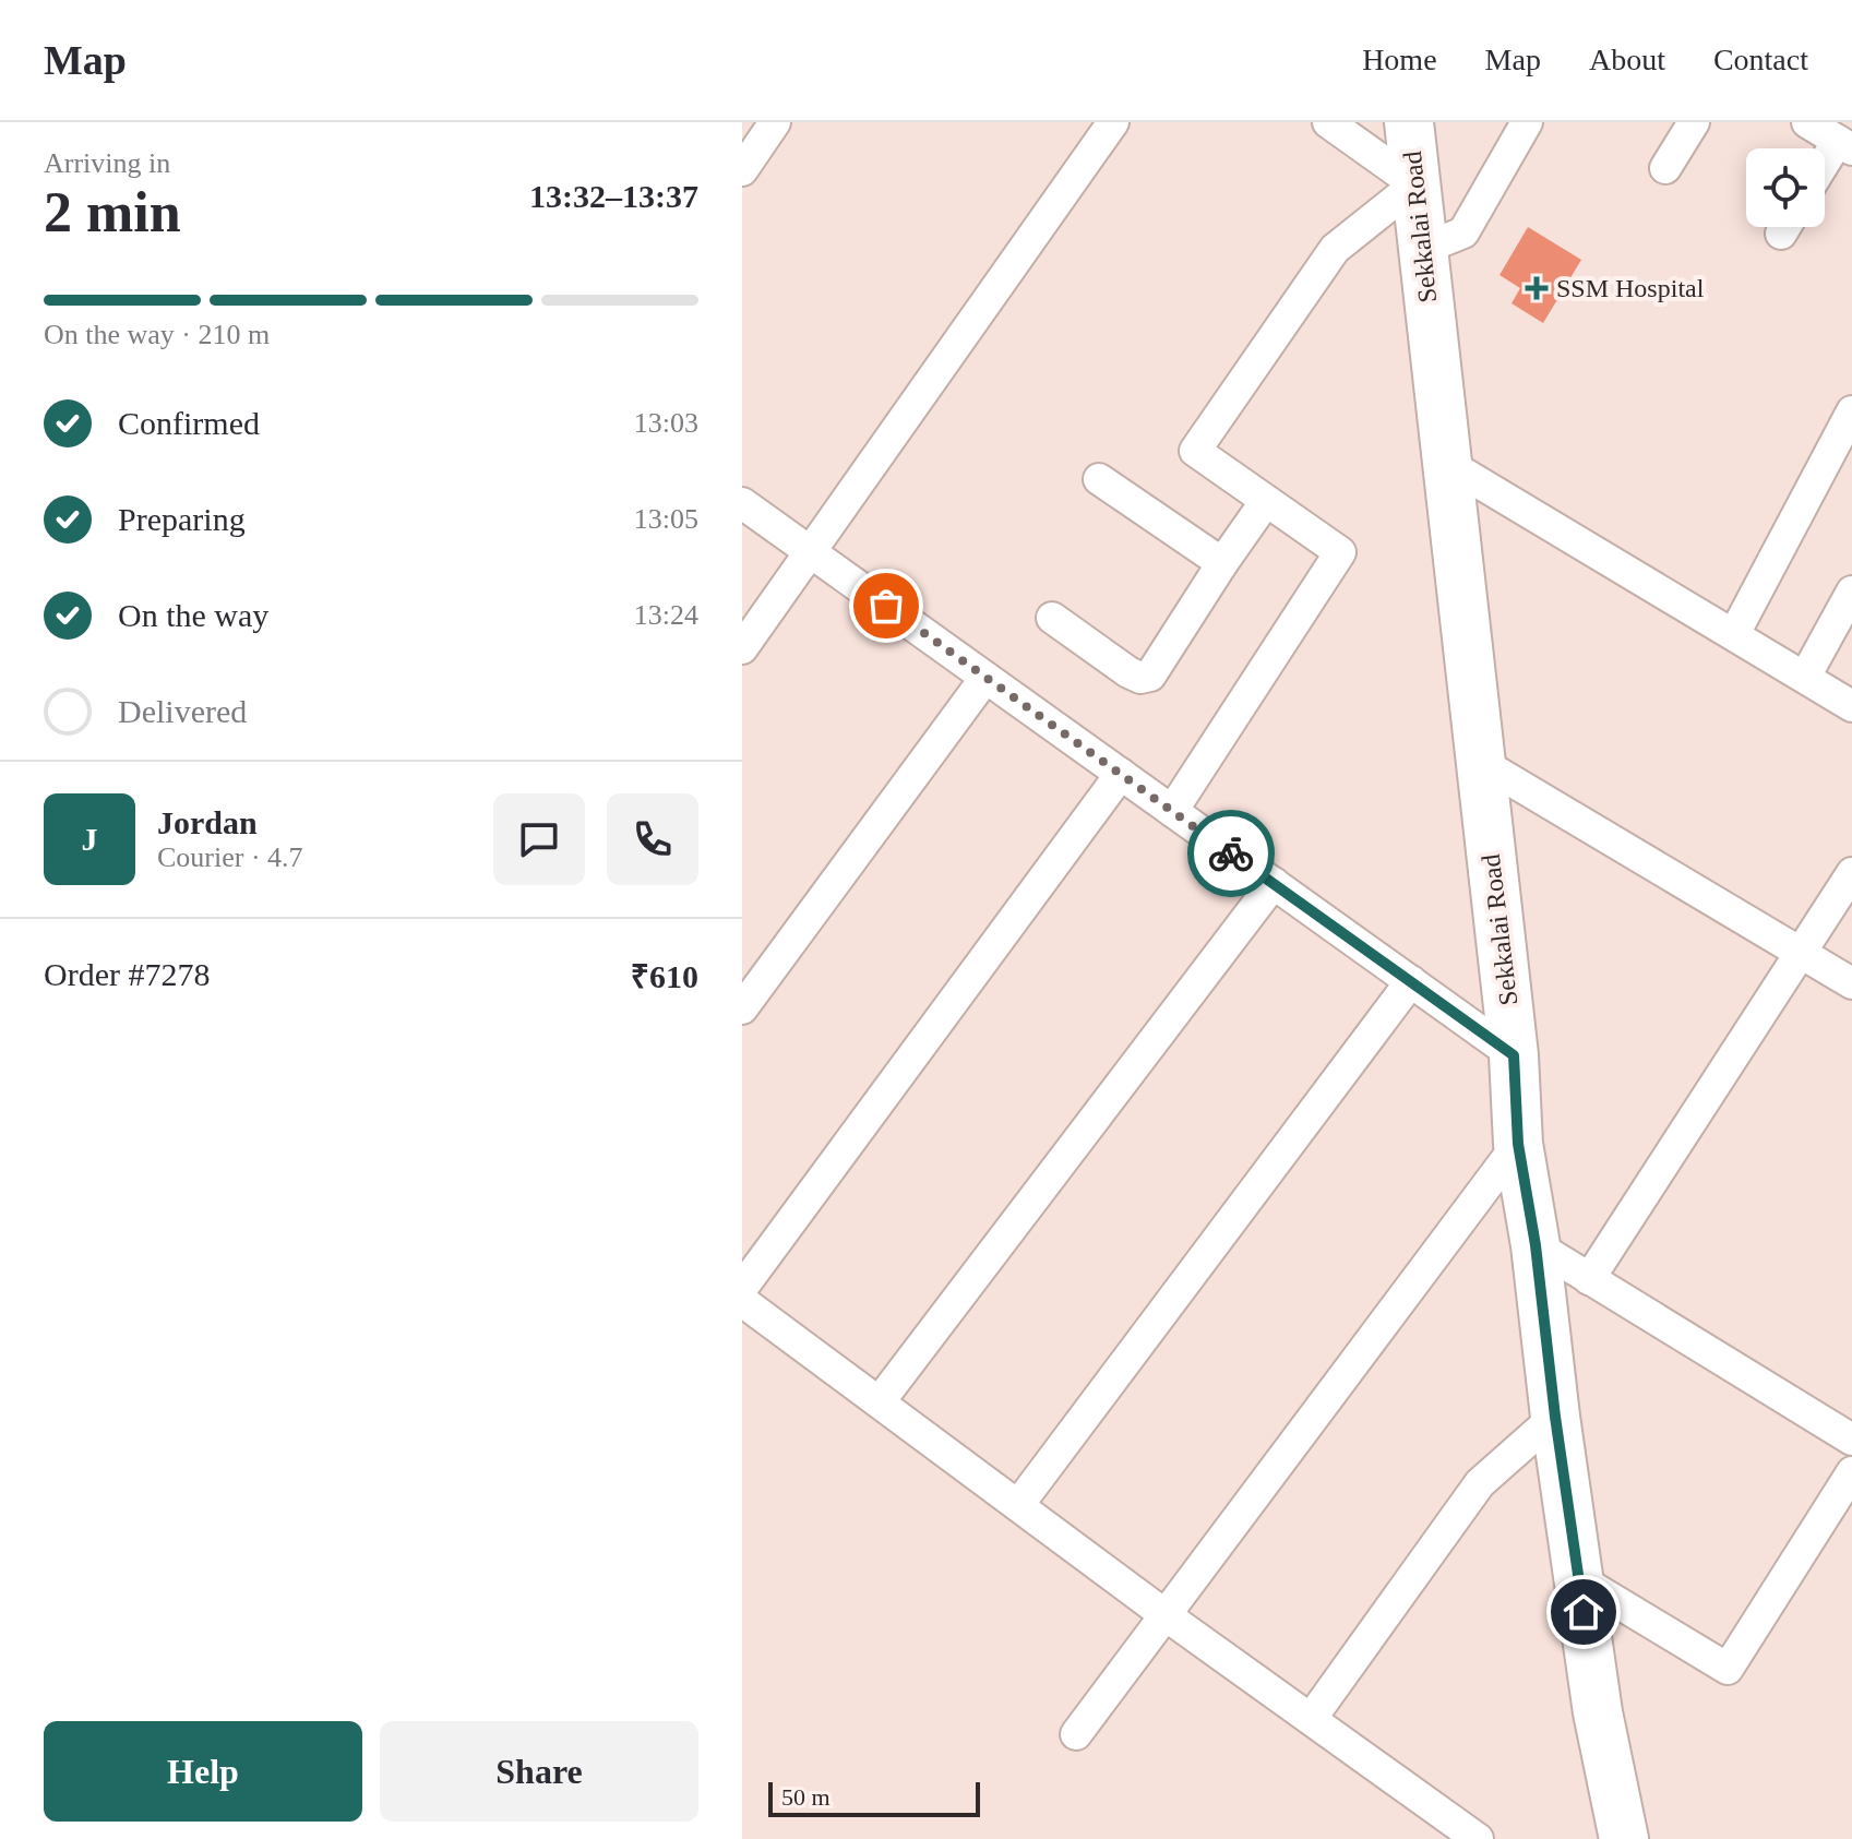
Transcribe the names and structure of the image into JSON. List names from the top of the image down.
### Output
{
  "streets": {
    "main road": ["Sekkalai Road"]
  },
  "places": {
    "health": ["SSM Hospital"]
  },
  "scale_bar": "50 m",
  "page": {
    "header": "Map",
    "nav": [
      "Home",
      "Map",
      "About",
      "Contact"
    ],
    "heading": ["2 min", "Arriving in", "13:32–13:37"],
    "panel": [
      "Jordan",
      "Courier · 4.7",
      "Order #7278",
      "₹610"
    ],
    "bar": "On the way · 210 m",
    "list": [
      ["Confirmed", "13:03"],
      ["Preparing", "13:05"],
      ["On the way", "13:24"],
      "Delivered"
    ],
    "round": "J",
    "buttons": ["Help", "Share"],
    "scale": "50 m"
  }
}
